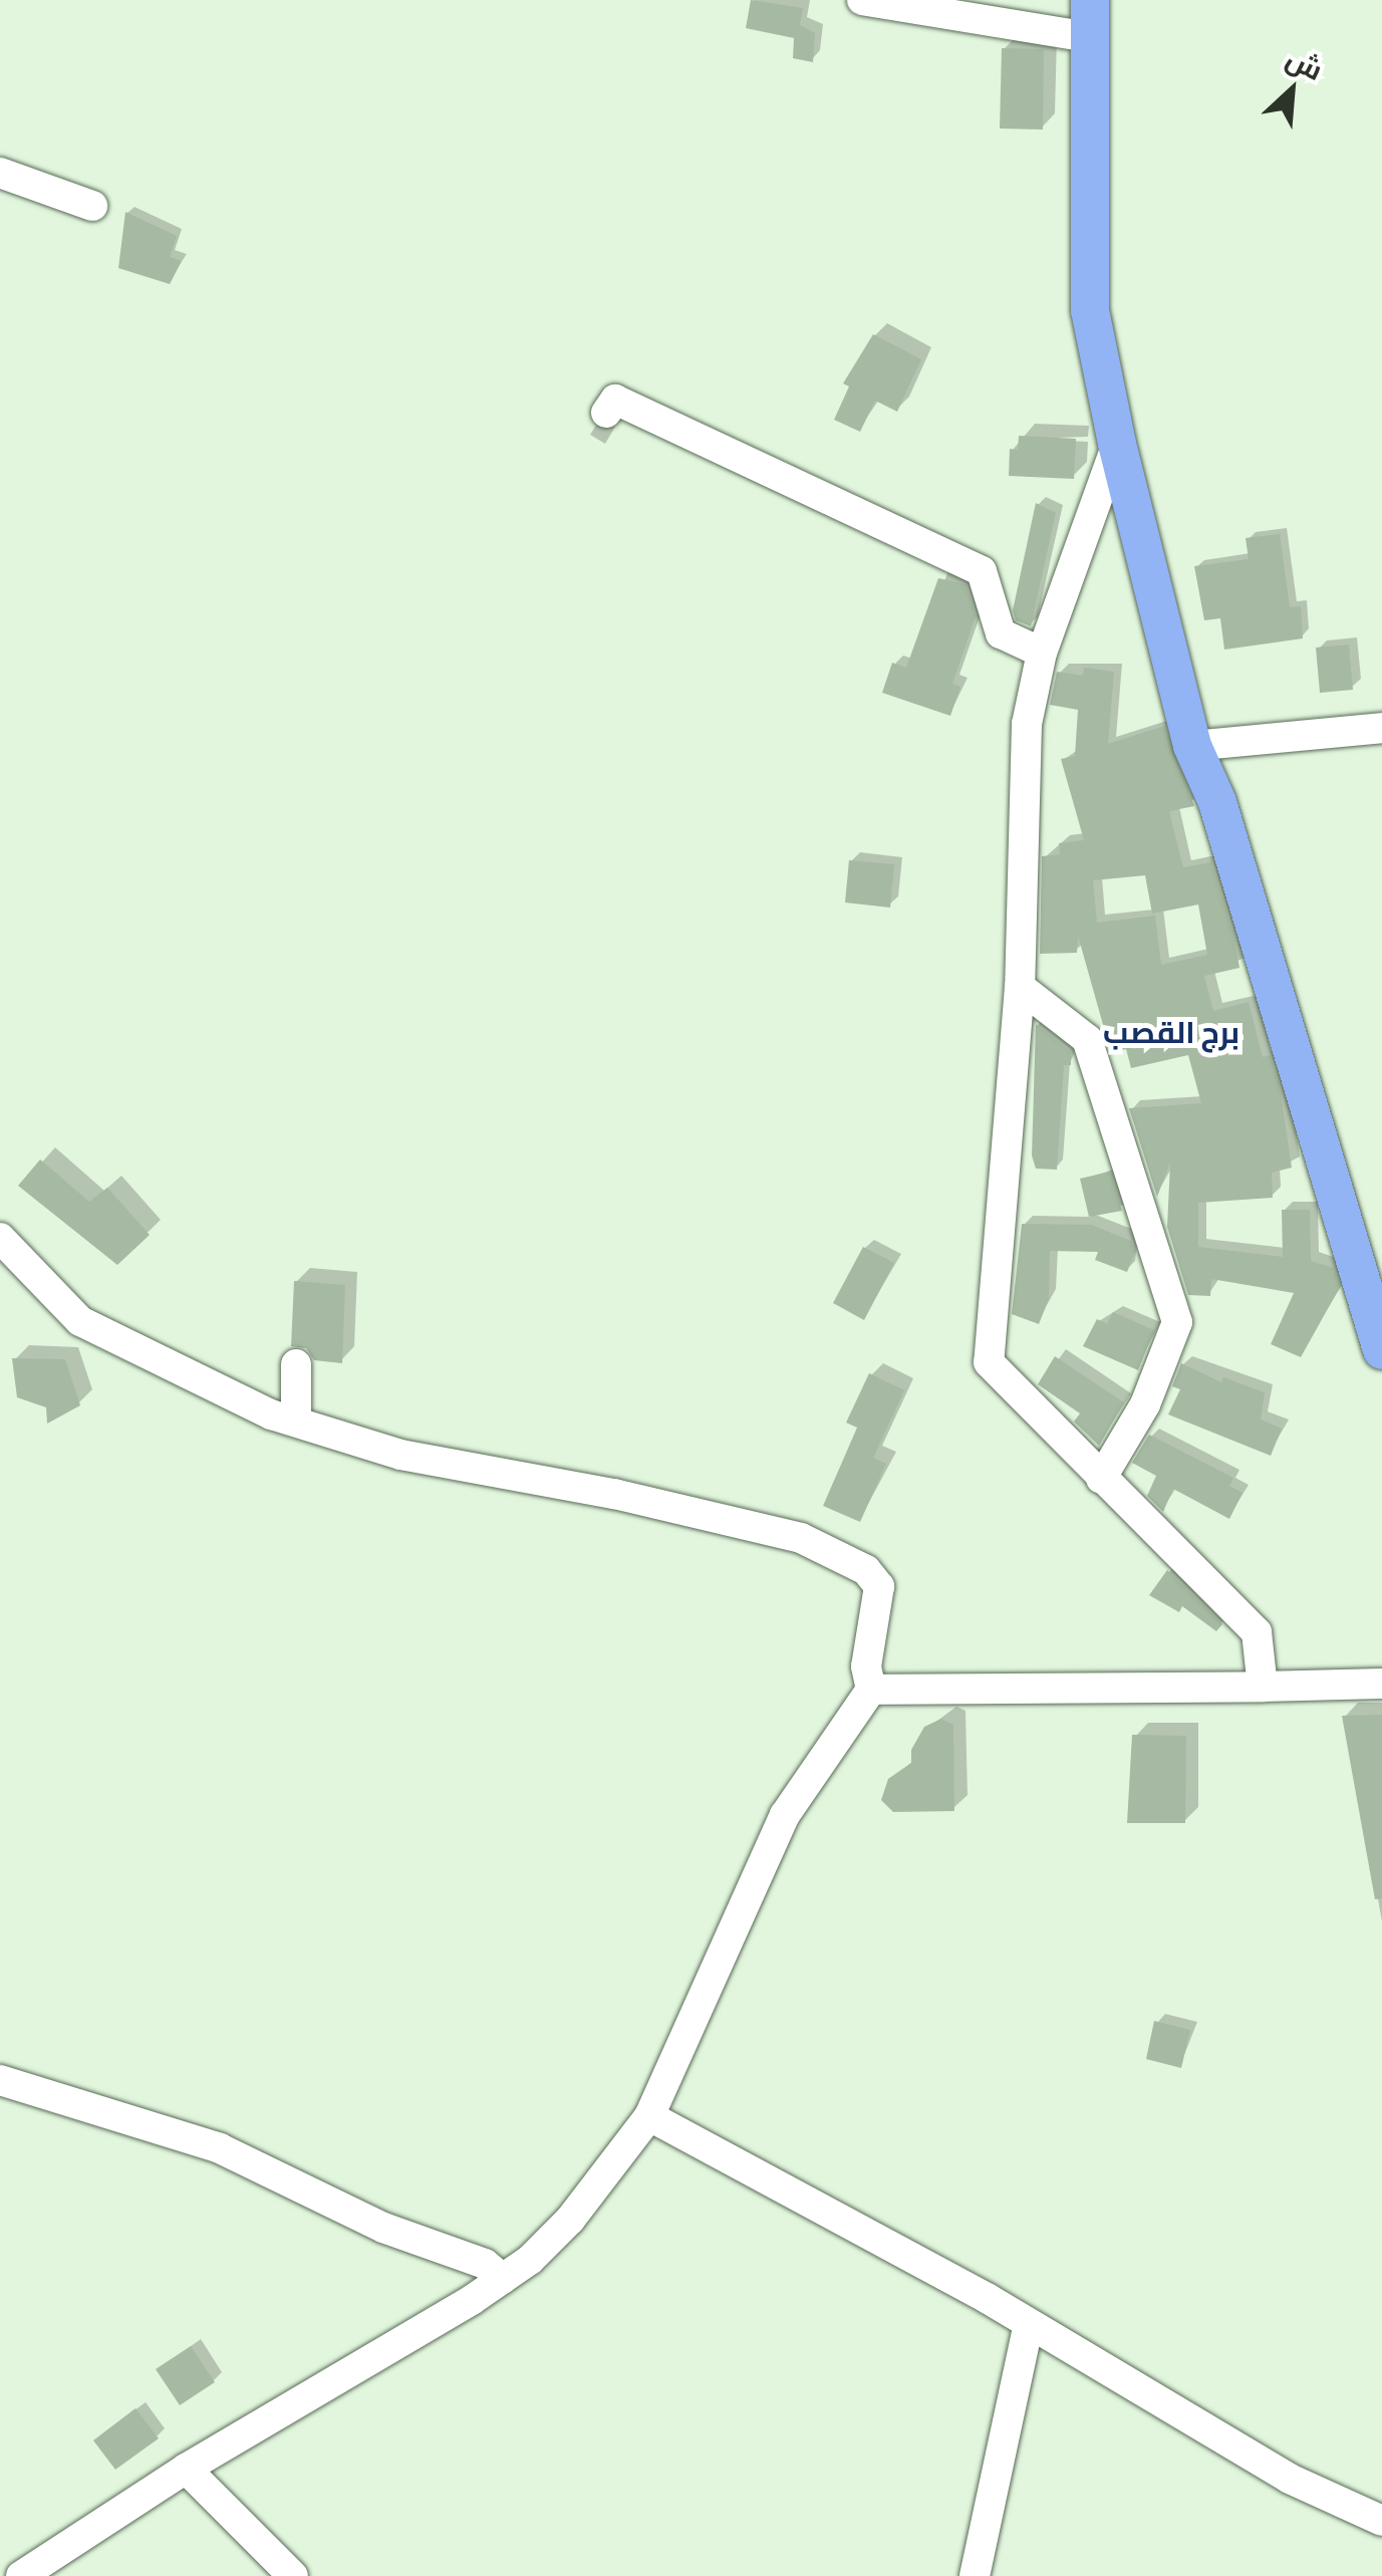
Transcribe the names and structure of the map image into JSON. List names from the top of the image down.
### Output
{
  "districts": ["برج القصب"],
  "north": "top right"
}
